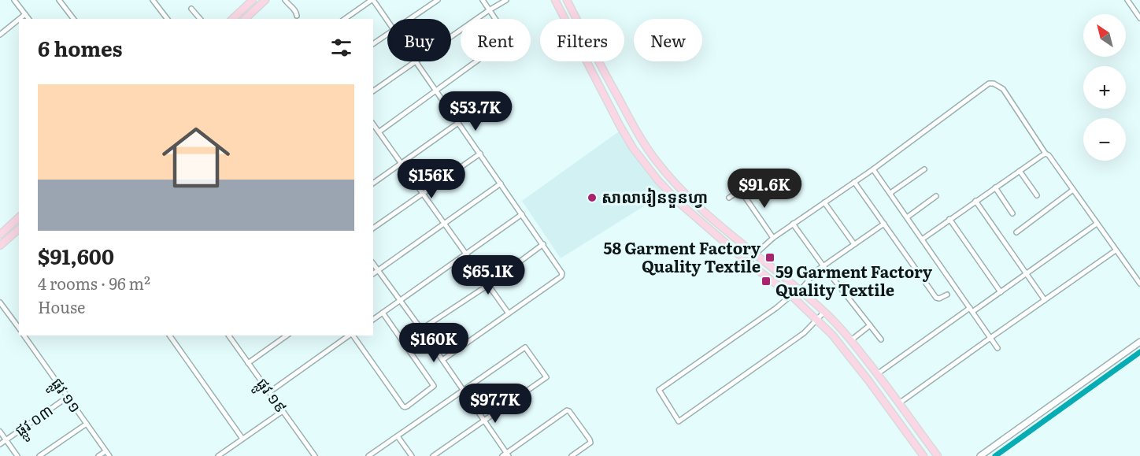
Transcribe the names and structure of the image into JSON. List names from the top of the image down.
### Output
{
  "streets": {
    "street": ["ផ្លូវ ១១", "ផ្លូវ ១៩", "ផ្លូវ ០៣"]
  },
  "crossings": [
    ["ផ្លូវ ១១", "ផ្លូវ ០៣"]
  ],
  "places": {
    "other": ["សាលារៀនទួនហ្វា"],
    "transit": ["58 Garment Factory Quality Textile", "59 Garment Factory Quality Textile"]
  },
  "north": "top left",
  "page": {
    "map_buttons": ["+", "−"],
    "chip": [
      "Buy",
      "Rent",
      "Filters",
      "New"
    ],
    "heading": "6 homes",
    "list": [
      {
        "name": "$91,600",
        "note": "4 rooms · 96 m² · House"
      }
    ],
    "price": [
      "$53.7K",
      "$156K",
      "$91.6K",
      "$65.1K",
      "$160K",
      "$97.7K"
    ]
  }
}
